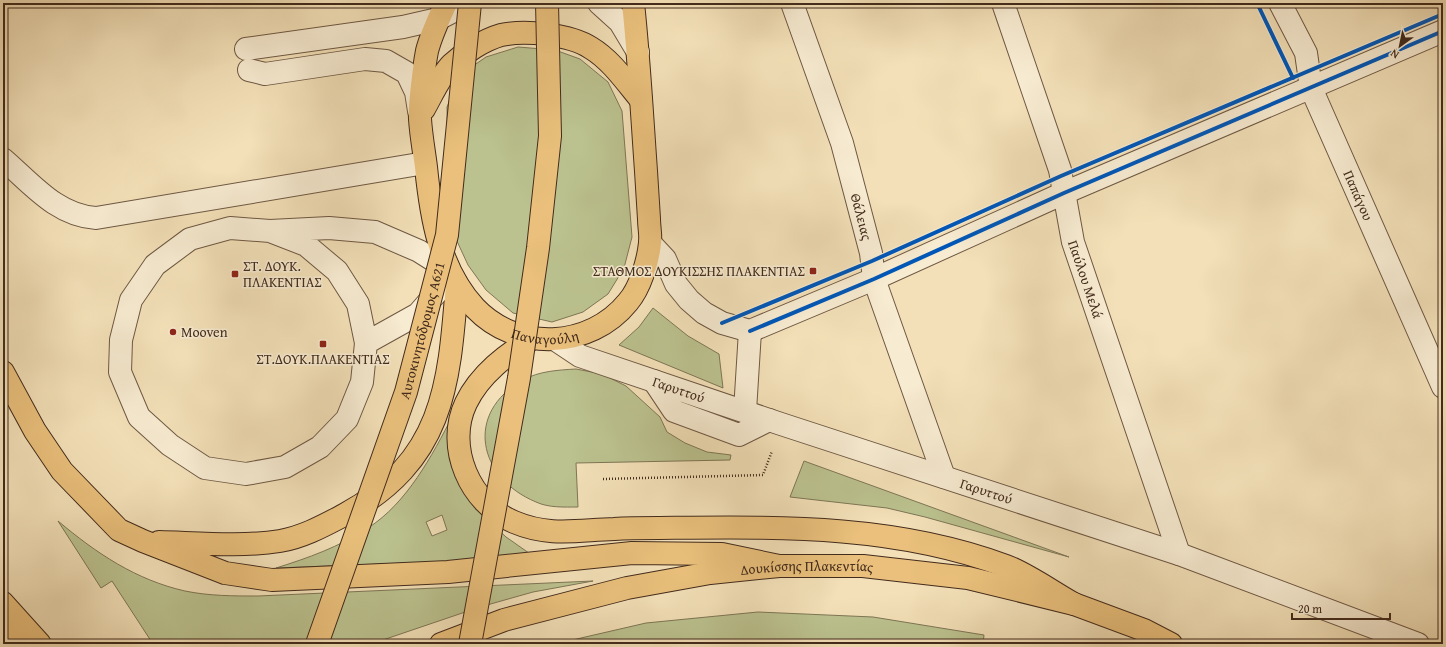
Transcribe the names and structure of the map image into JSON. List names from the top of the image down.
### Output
{
  "streets": {
    "main road": ["Αυτοκινητόδρομος Α621", "Παναγούλη", "Δουκίσσης Πλακεντίας"],
    "street": [
      "Παπάγου",
      "Θάλειας",
      "Παύλου Μελά",
      "Γαρυττού"
    ]
  },
  "crossings": [
    ["Θάλειας", "Γαρυττού"],
    ["Παύλου Μελά", "Γαρυττού"],
    ["Παναγούλη", "Γαρυττού"]
  ],
  "places": {
    "transit": ["ΣΤΑΘΜΟΣ ΔΟΥΚΙΣΣΗΣ ΠΛΑΚΕΝΤΙΑΣ", "ΣΤ. ΔΟΥΚ. ΠΛΑΚΕΝΤΙΑΣ", "ΣΤ.ΔΟΥΚ.ΠΛΑΚΕΝΤΙΑΣ"],
    "other": ["Mooven"]
  },
  "scale_bar": "20 m",
  "north": "bottom left"
}
